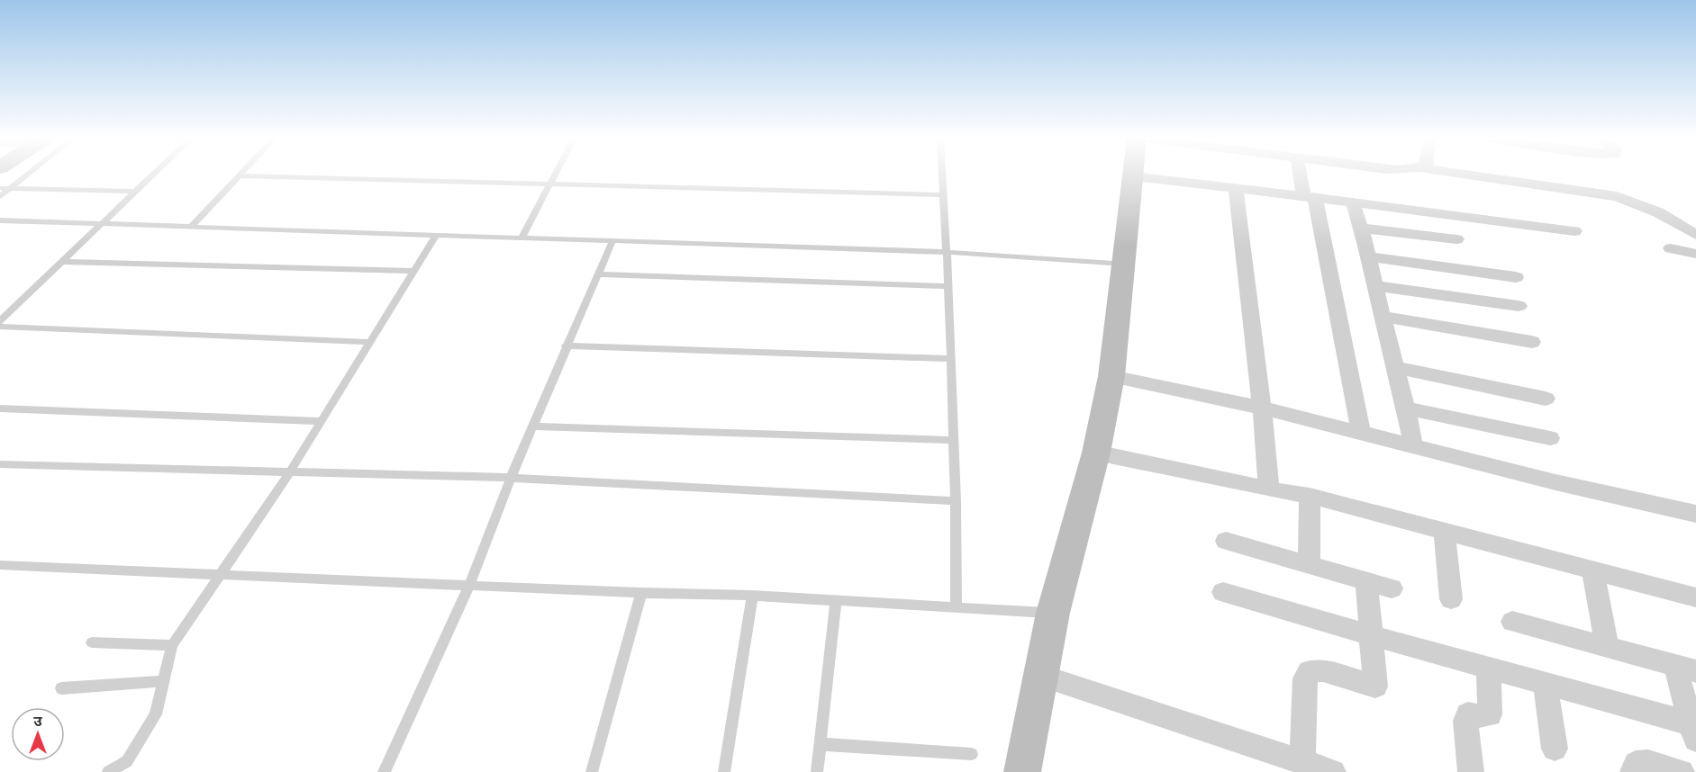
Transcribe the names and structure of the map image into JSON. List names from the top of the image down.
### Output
{
  "north": "top"
}
